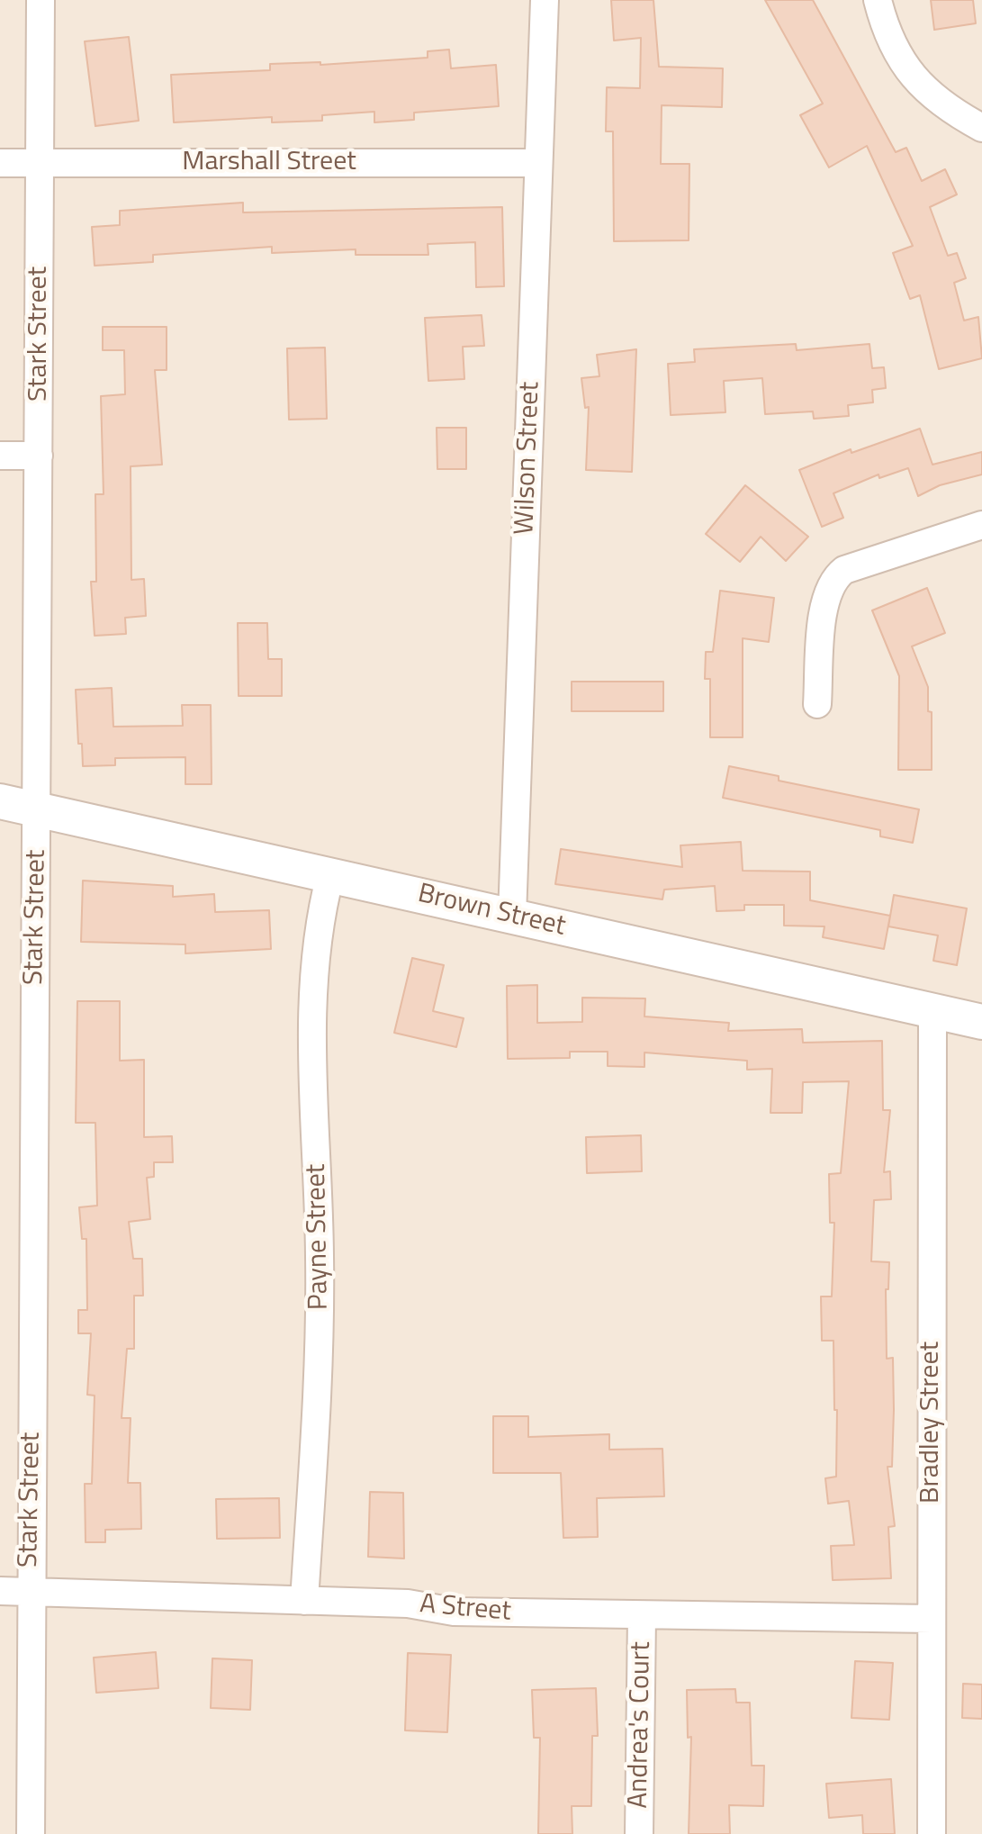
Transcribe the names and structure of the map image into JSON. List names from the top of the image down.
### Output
{
  "streets": {
    "street": [
      "Marshall Street",
      "Stark Street",
      "Wilson Street",
      "Brown Street",
      "Payne Street",
      "Bradley Street",
      "A Street",
      "Andrea's Court"
    ]
  },
  "crossings": [
    ["Marshall Street", "Stark Street"],
    ["Marshall Street", "Wilson Street"],
    ["Stark Street", "Brown Street"],
    ["Stark Street", "A Street"],
    ["Wilson Street", "Brown Street"],
    ["Brown Street", "Payne Street"],
    ["Brown Street", "Bradley Street"],
    ["Payne Street", "A Street"],
    ["Bradley Street", "A Street"],
    ["A Street", "Andrea's Court"]
  ]
}
